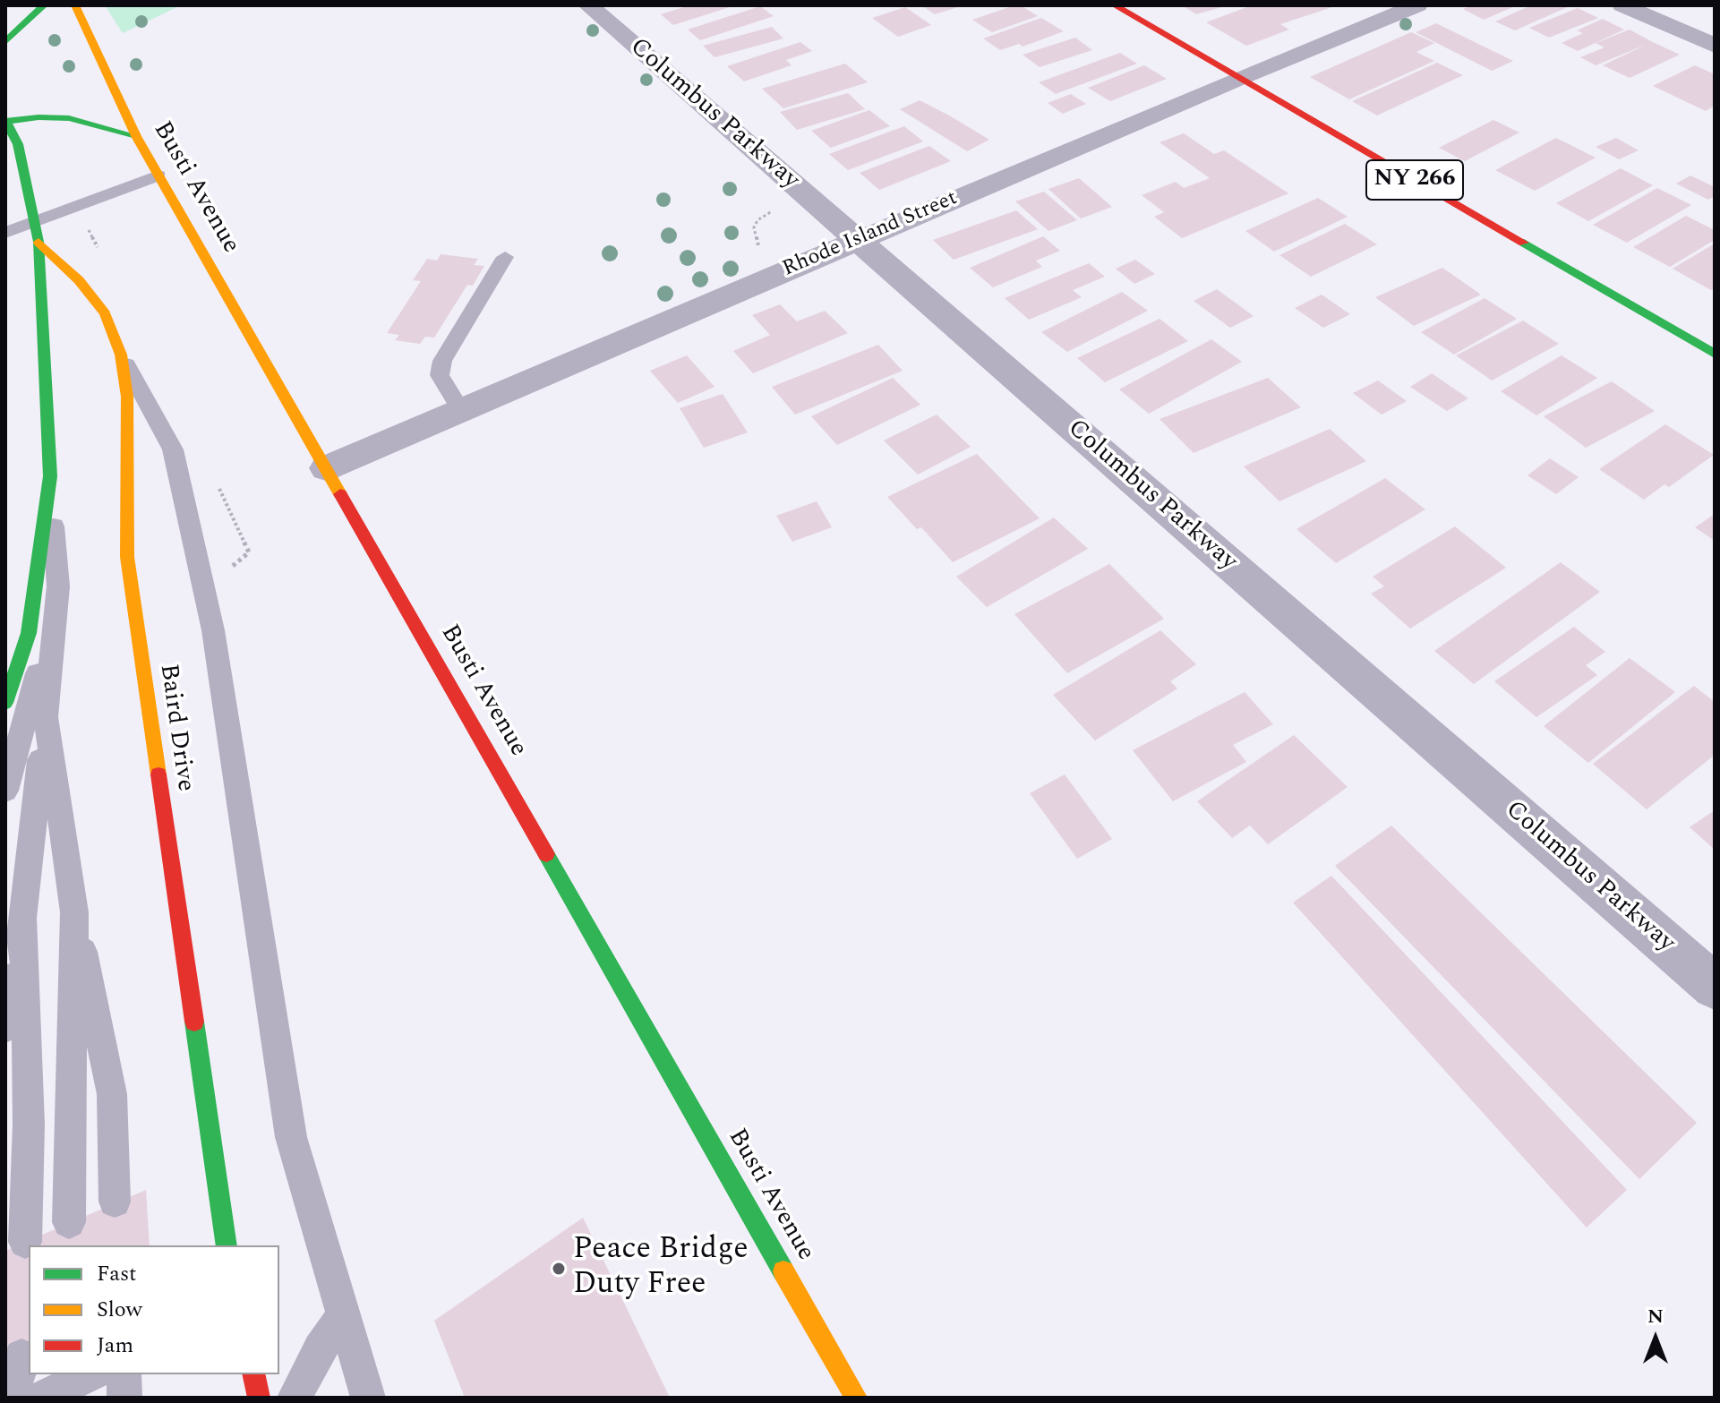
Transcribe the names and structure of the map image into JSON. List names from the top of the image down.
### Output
{
  "streets": {
    "main road": ["NY 266", "Busti Avenue", "Baird Drive"],
    "street": ["Columbus Parkway", "Rhode Island Street"]
  },
  "crossings": [
    ["Columbus Parkway", "Rhode Island Street"],
    ["NY 266", "Rhode Island Street"],
    ["Busti Avenue", "Rhode Island Street"]
  ],
  "places": ["Peace Bridge Duty Free"],
  "legend": ["Fast", "Slow", "Jam"],
  "north": "top"
}
